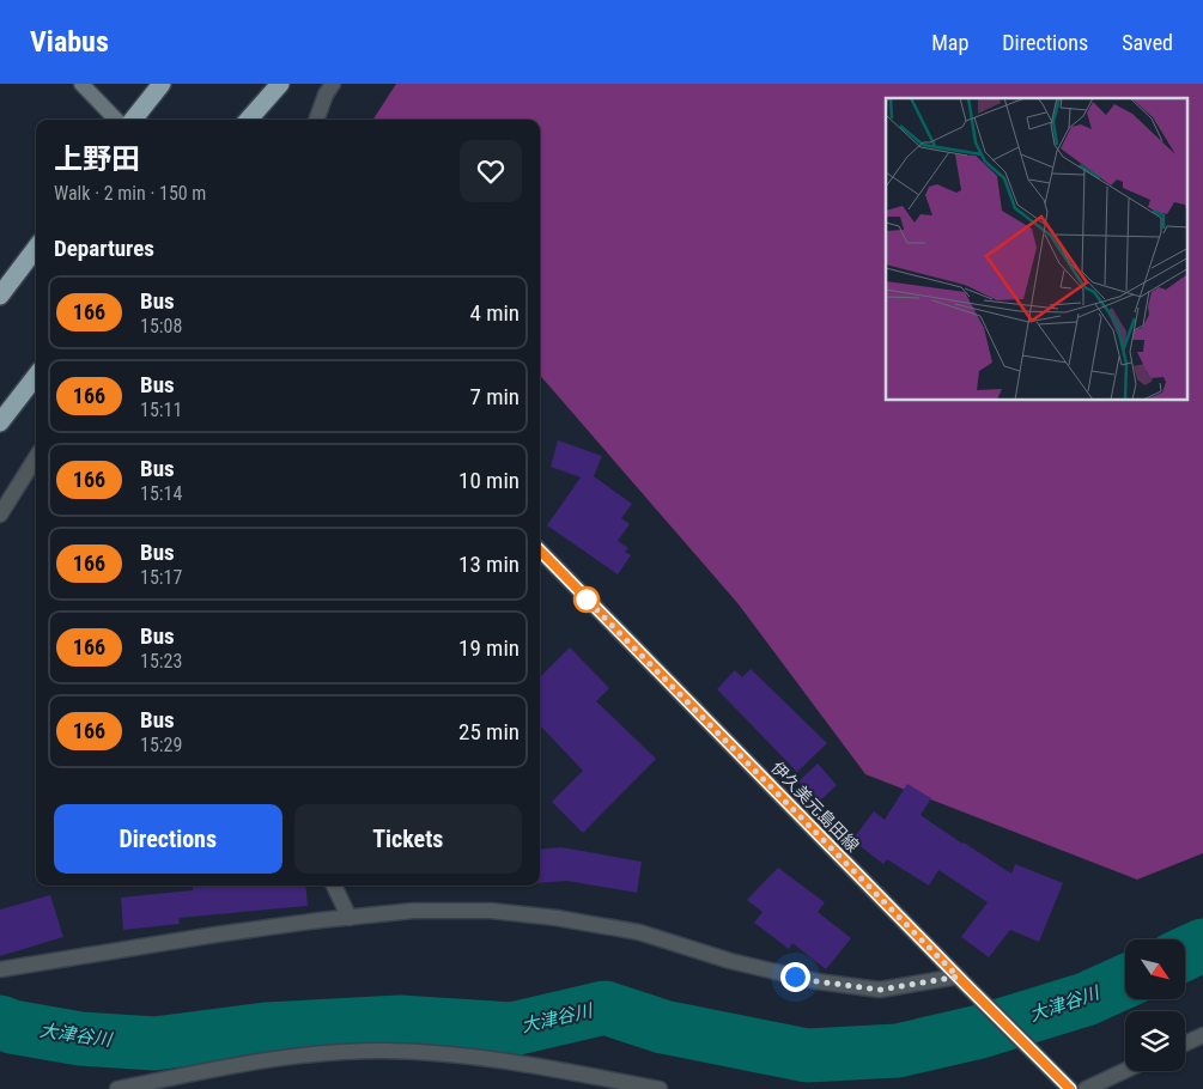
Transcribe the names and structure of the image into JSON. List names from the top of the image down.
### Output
{
  "streets": {
    "main road": ["伊久美元島田線"]
  },
  "water": ["大津谷川"],
  "lines": ["bus line 166"],
  "north": "bottom right",
  "page": {
    "header": "Viabus",
    "nav": ["Map", "Directions", "Saved"],
    "heading": [
      ["上野田", "Walk · 2 min · 150 m"],
      "Departures"
    ],
    "list": [
      {
        "mark": "166",
        "name": "Bus",
        "note": "15:08",
        "value": "4 min"
      },
      {
        "mark": "166",
        "name": "Bus",
        "note": "15:11",
        "value": "7 min"
      },
      {
        "mark": "166",
        "name": "Bus",
        "note": "15:14",
        "value": "10 min"
      },
      {
        "mark": "166",
        "name": "Bus",
        "note": "15:17",
        "value": "13 min"
      },
      {
        "mark": "166",
        "name": "Bus",
        "note": "15:23",
        "value": "19 min"
      },
      {
        "mark": "166",
        "name": "Bus",
        "note": "15:29",
        "value": "25 min"
      }
    ],
    "buttons": ["Directions", "Tickets"]
  }
}
